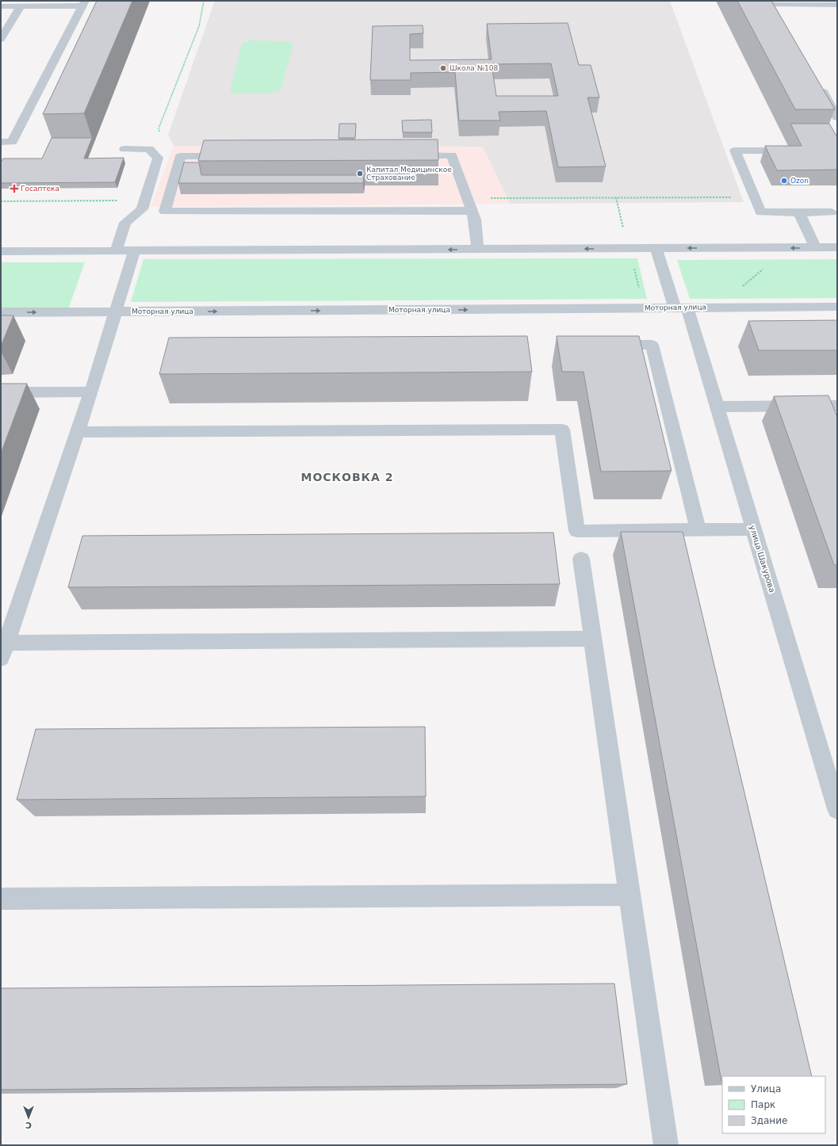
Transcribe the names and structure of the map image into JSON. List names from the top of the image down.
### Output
{
  "streets": {
    "street": ["Моторная улица", "улица Шакурова"]
  },
  "crossings": [
    ["Моторная улица", "улица Шакурова"]
  ],
  "districts": ["МОСКОВКА 2"],
  "places": {
    "other": ["Школа №108", "Капитал Медицинское Страхование", "Ozon"],
    "health": ["Госаптека"]
  },
  "legend": ["Улица", "Парк", "Здание"],
  "north": "bottom"
}
